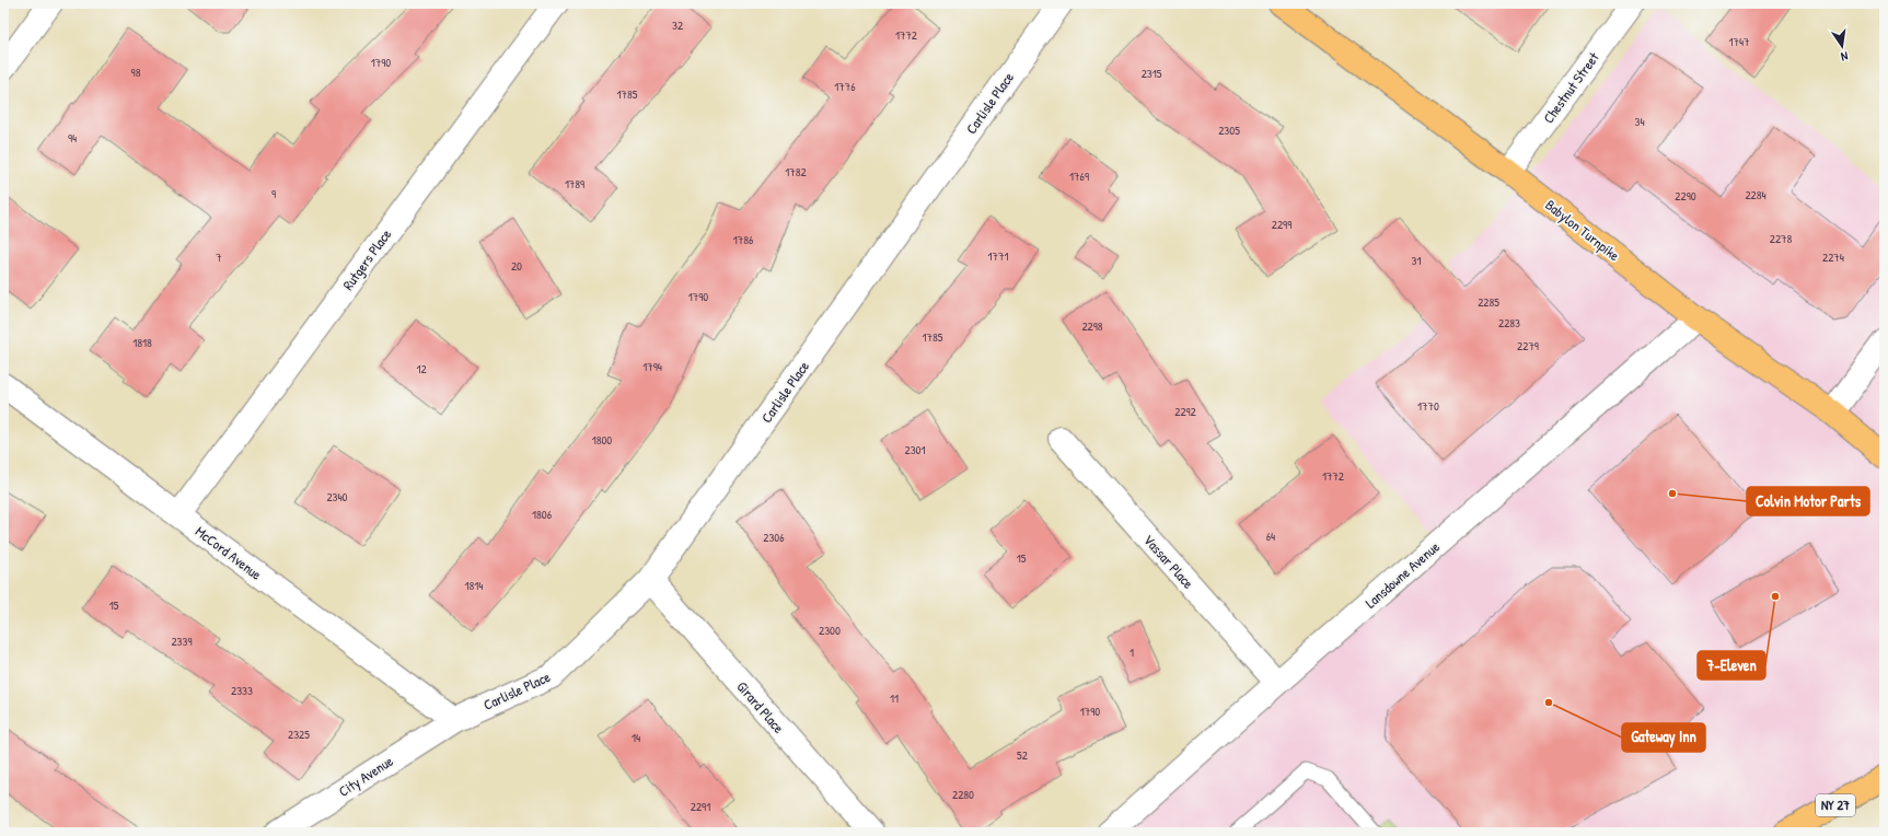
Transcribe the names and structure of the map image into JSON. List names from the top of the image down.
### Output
{
  "streets": {
    "main road": ["Babylon Turnpike", "NY 27"],
    "street": [
      "Chestnut Street",
      "Carlisle Place",
      "Rutgers Place",
      "McCord Avenue",
      "Vassar Place",
      "Lansdowne Avenue",
      "Girard Place",
      "City Avenue"
    ]
  },
  "crossings": [
    ["Chestnut Street", "Babylon Turnpike"],
    ["Carlisle Place", "McCord Avenue"],
    ["Carlisle Place", "Girard Place"],
    ["Carlisle Place", "City Avenue"],
    ["Babylon Turnpike", "Lansdowne Avenue"],
    ["Rutgers Place", "McCord Avenue"],
    ["McCord Avenue", "City Avenue"],
    ["Vassar Place", "Lansdowne Avenue"]
  ],
  "places": ["Colvin Motor Parts", "7-Eleven", "Gateway Inn"],
  "house_numbers": [
    "32",
    "1772",
    "1747",
    "1790",
    "98",
    "2315",
    "1776",
    "1785",
    "34",
    "2305",
    "94",
    "1782",
    "1769",
    "1789",
    "9",
    "2284",
    "2290",
    "2299",
    "2278",
    "1786",
    "1771",
    "7",
    "2274",
    "31",
    "20",
    "1790",
    "2285",
    "2283",
    "2298",
    "1785",
    "1818",
    "2279",
    "1794",
    "12",
    "1770",
    "2292",
    "1800",
    "2301",
    "1772",
    "2340",
    "1806",
    "64",
    "2306",
    "15",
    "1814",
    "15",
    "2300",
    "2339",
    "1",
    "2333",
    "11",
    "1790",
    "2325",
    "14",
    "52",
    "2280",
    "2291"
  ],
  "north": "bottom"
}
